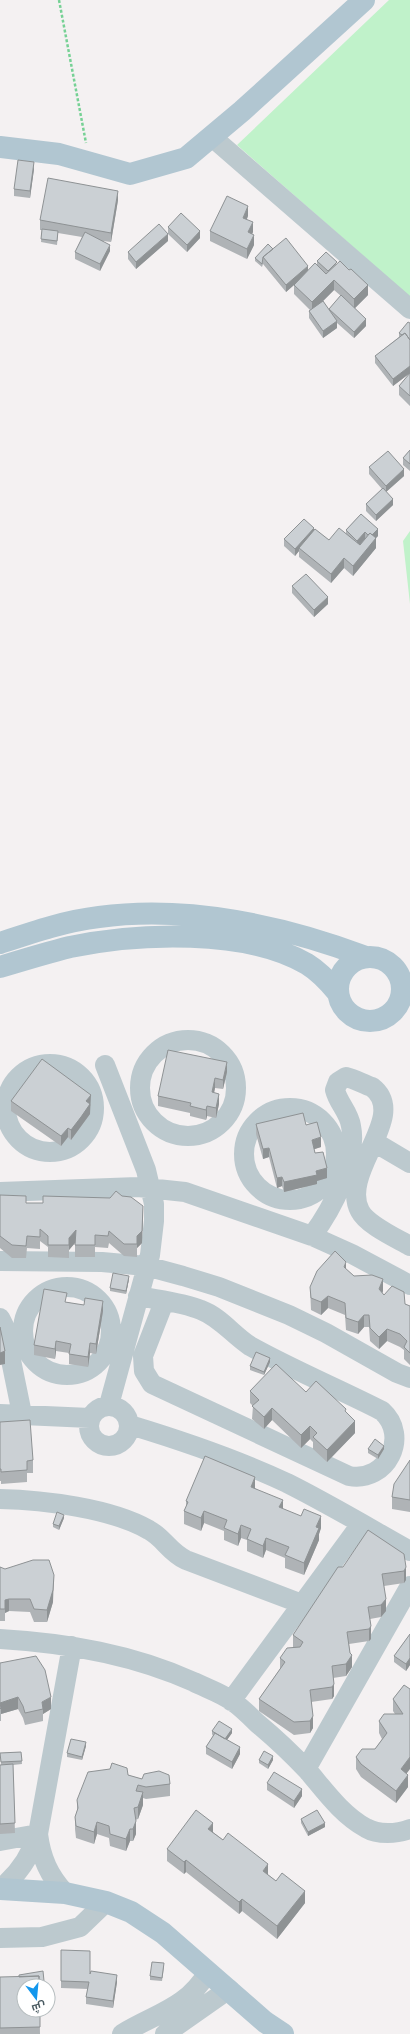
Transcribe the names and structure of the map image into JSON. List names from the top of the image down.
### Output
{
  "north": "bottom"
}
